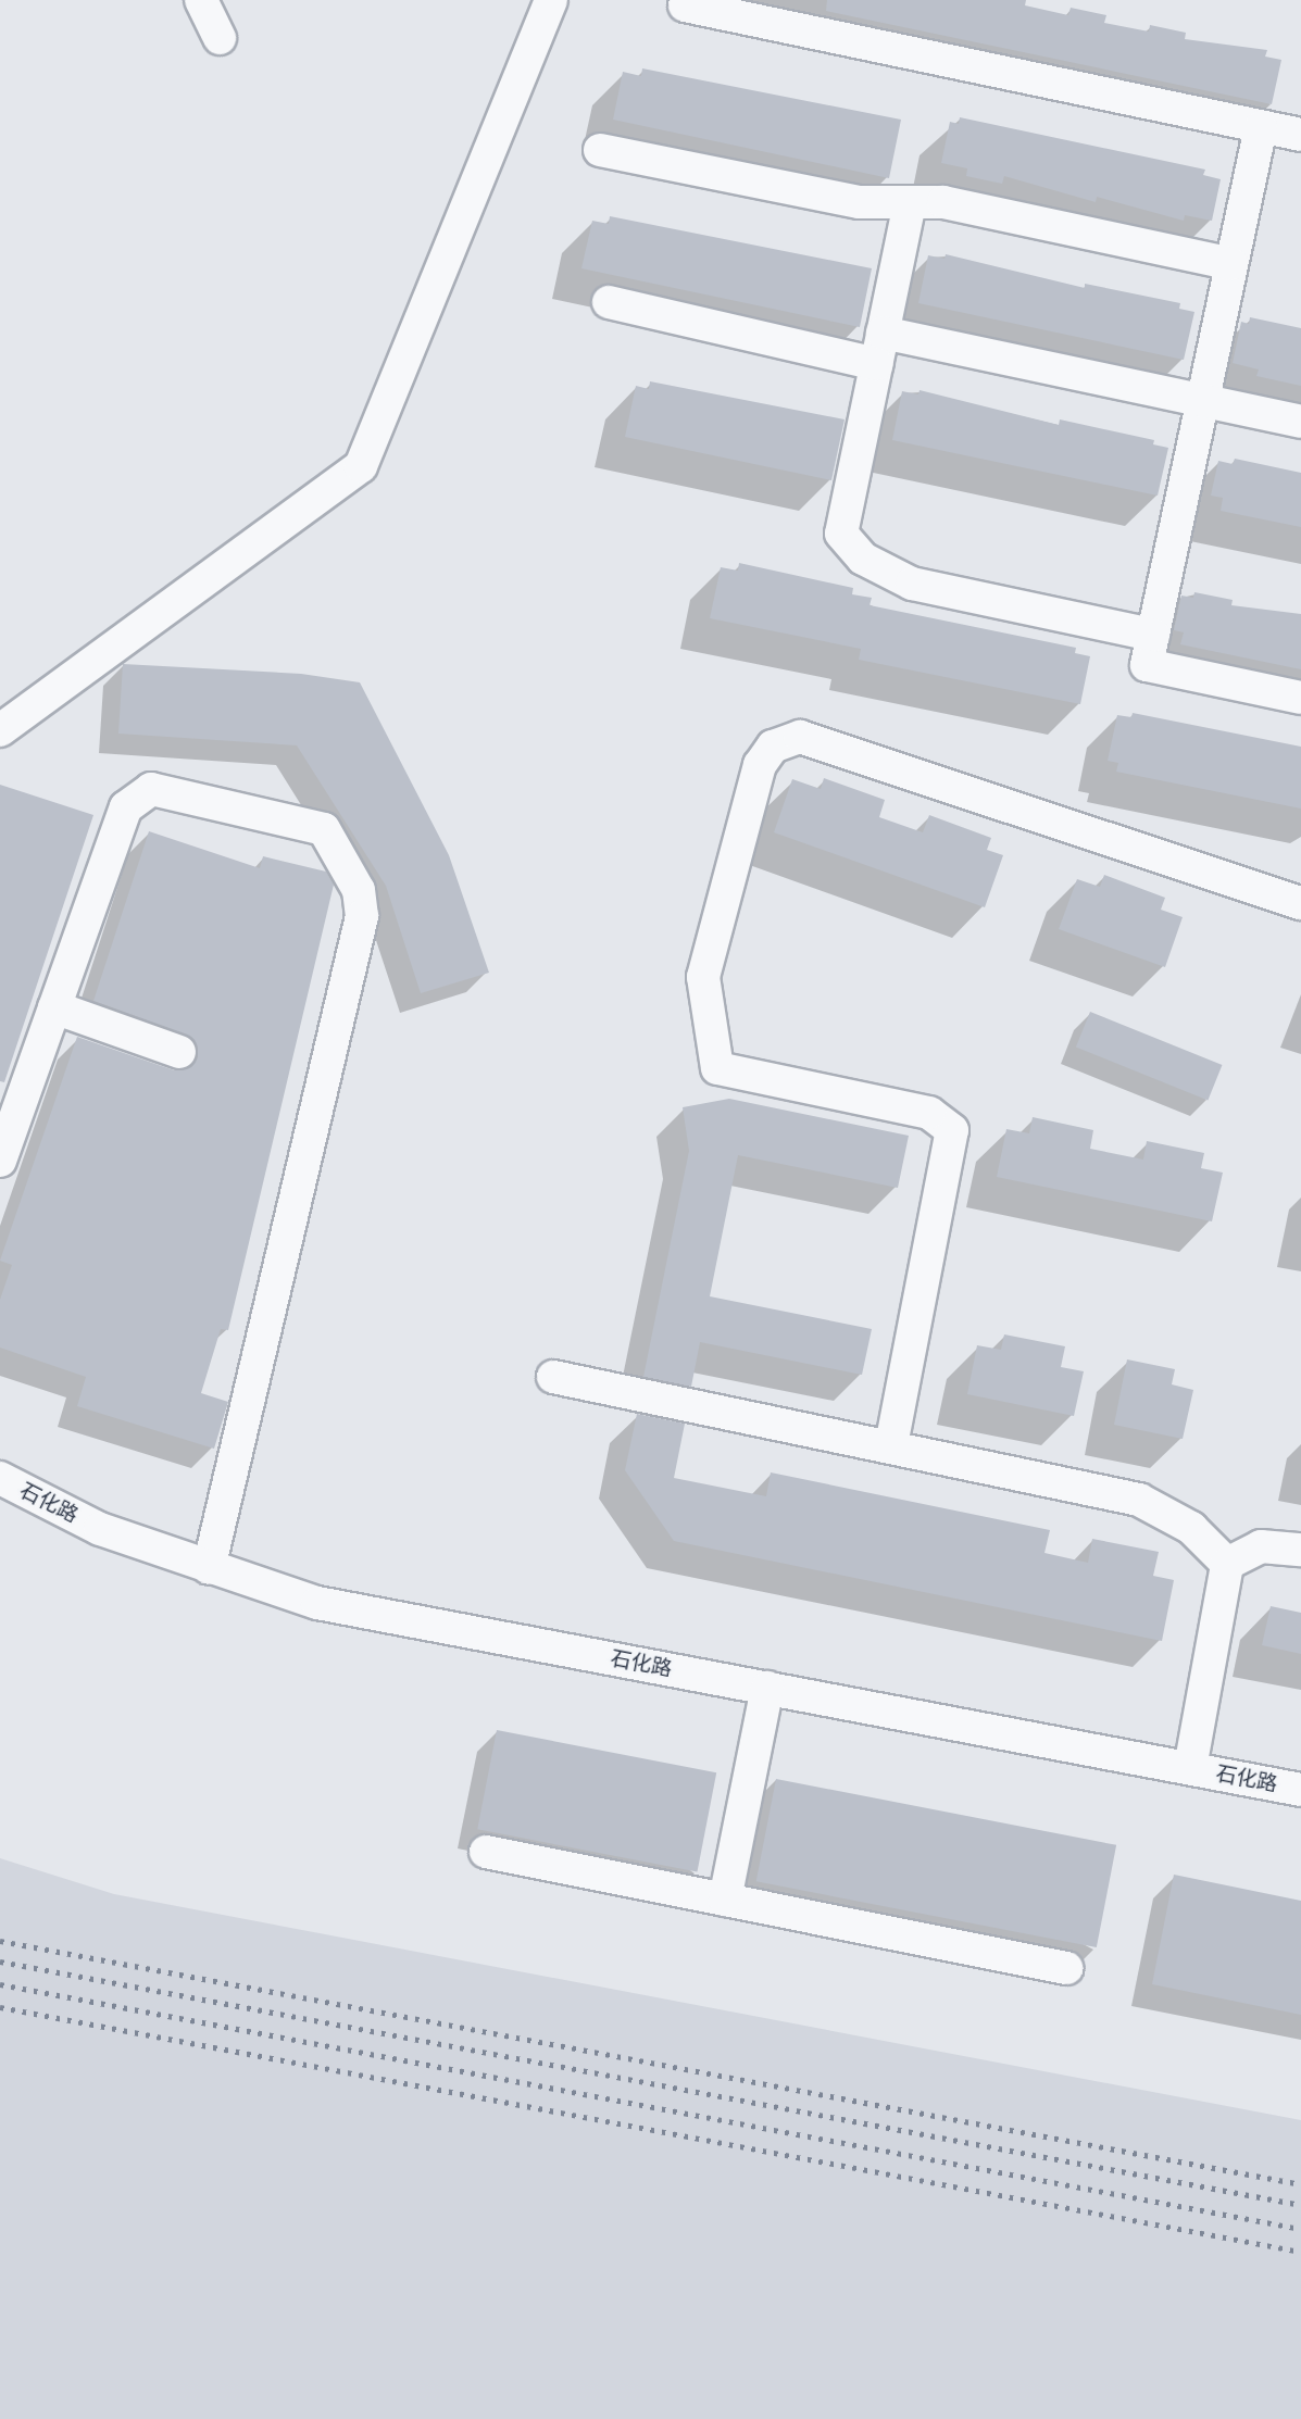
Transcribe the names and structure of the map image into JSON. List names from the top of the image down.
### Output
{
  "streets": {
    "street": ["石化路"]
  }
}
